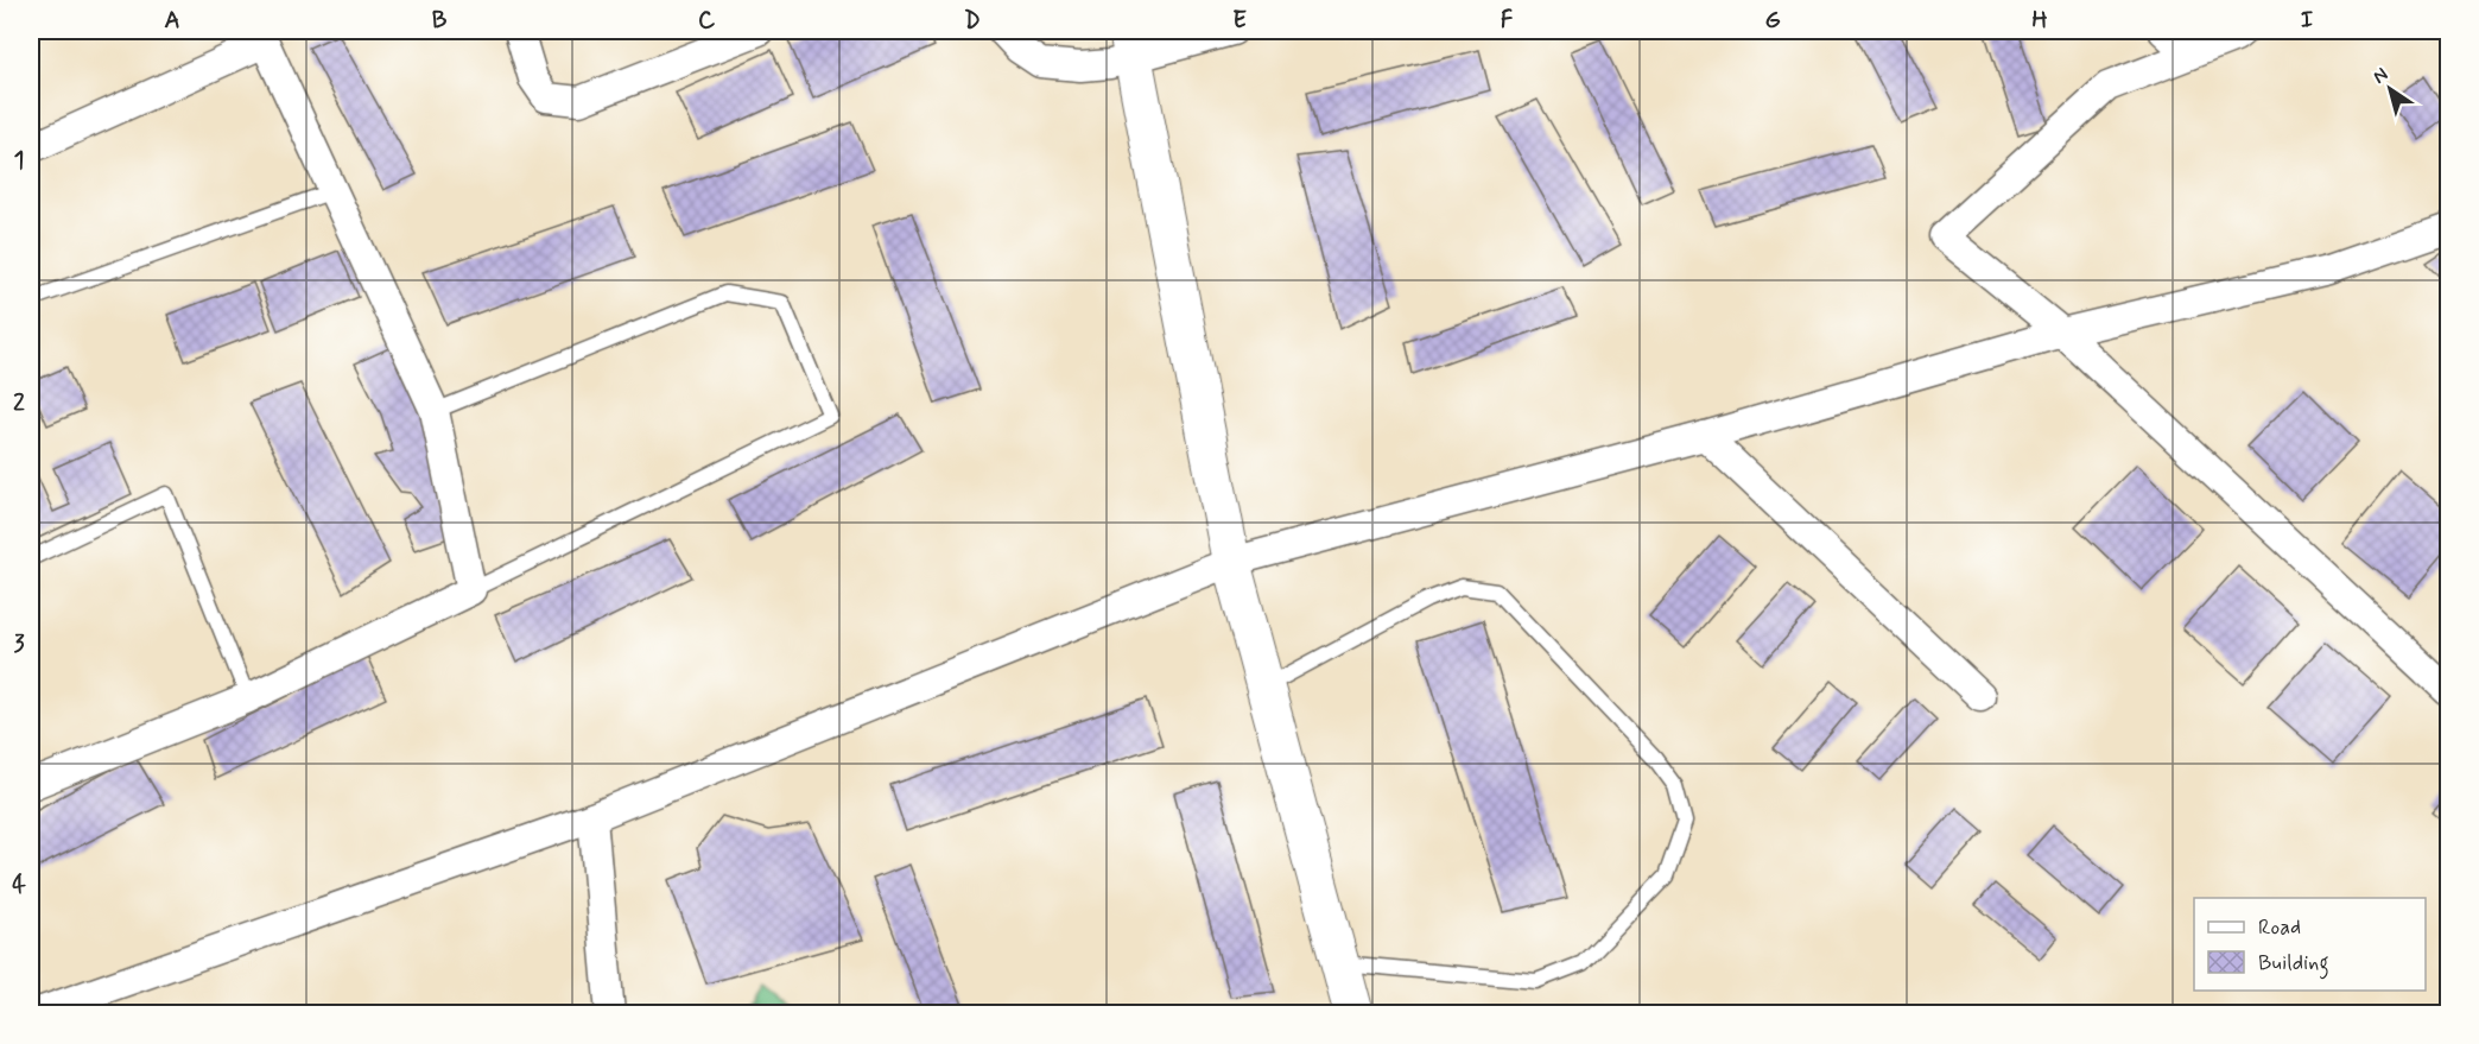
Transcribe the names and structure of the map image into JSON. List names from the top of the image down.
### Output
{
  "legend": ["Road", "Building"],
  "north": "top left",
  "grid": {
    "columns": [
      "A",
      "B",
      "C",
      "D",
      "E",
      "F",
      "G",
      "H",
      "I"
    ],
    "rows": [
      "1",
      "2",
      "3",
      "4"
    ]
  }
}
